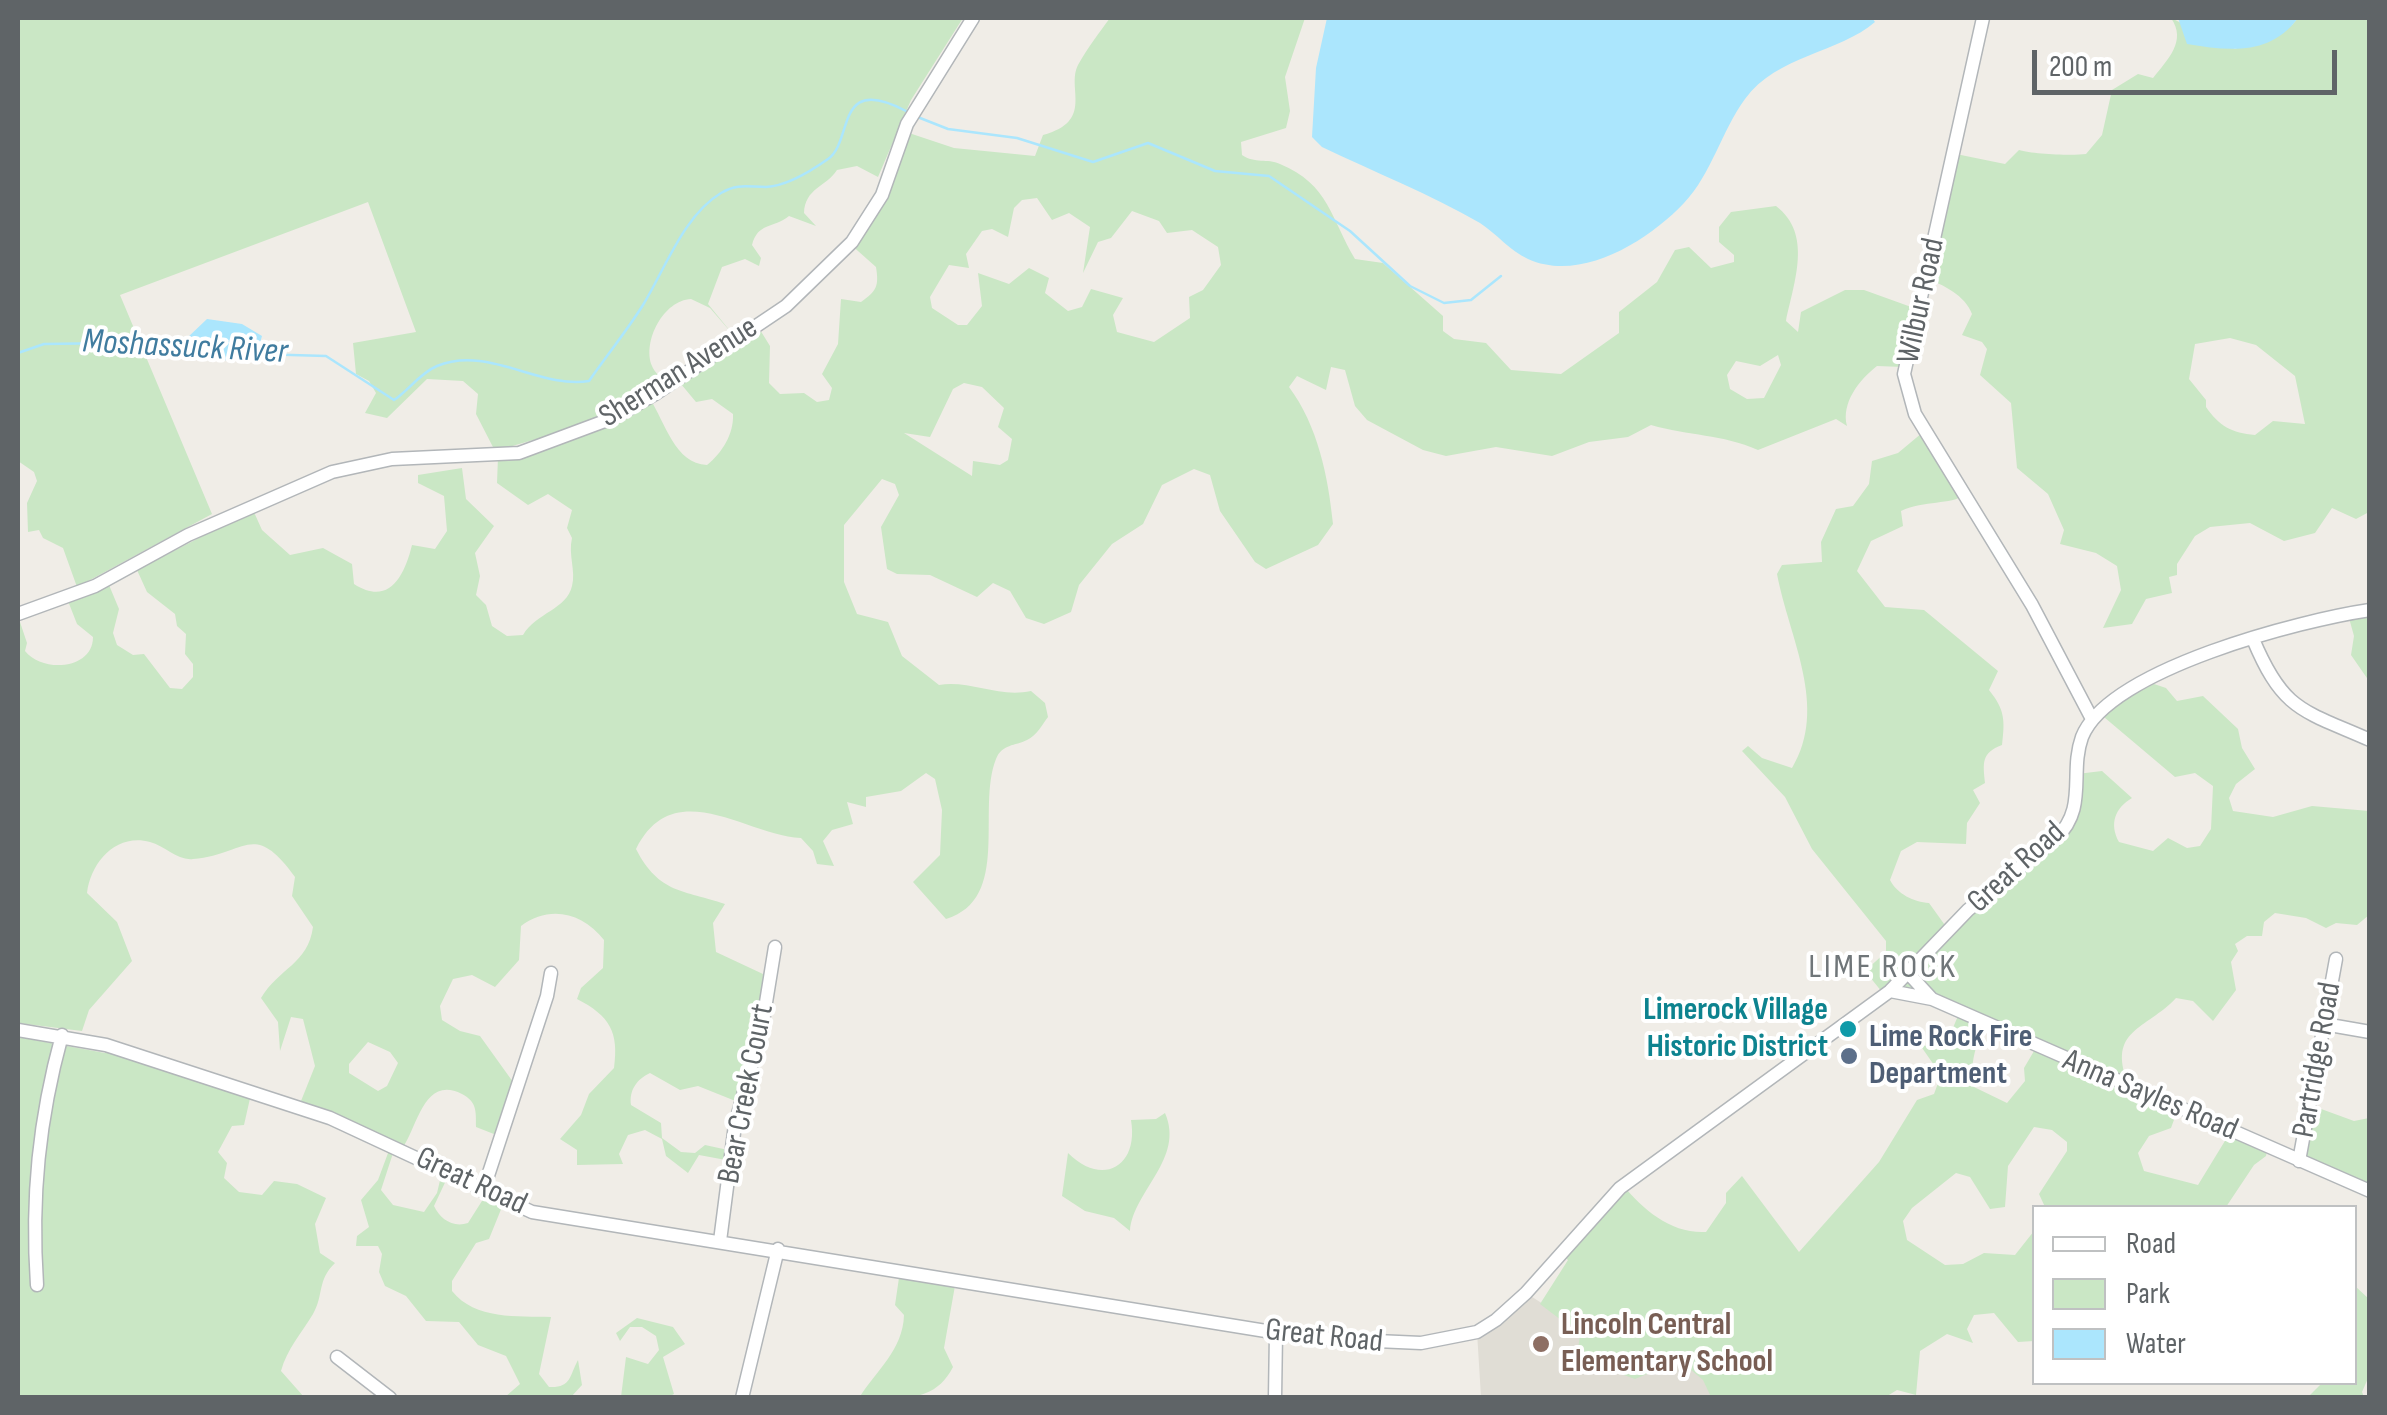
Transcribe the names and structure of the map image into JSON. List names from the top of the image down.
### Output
{
  "streets": {
    "street": [
      "Wilbur Road",
      "Sherman Avenue",
      "Great Road",
      "Partridge Road",
      "Bear Creek Court",
      "Anna Sayles Road"
    ]
  },
  "crossings": [
    ["Wilbur Road", "Great Road"],
    ["Great Road", "Bear Creek Court"],
    ["Great Road", "Anna Sayles Road"],
    ["Partridge Road", "Anna Sayles Road"]
  ],
  "districts": ["LIME ROCK"],
  "water": ["Moshassuck River"],
  "places": ["Limerock Village Historic District", "Lime Rock Fire Department", "Lincoln Central Elementary School"],
  "legend": ["Road", "Park", "Water"],
  "scale_bar": "200 m"
}
